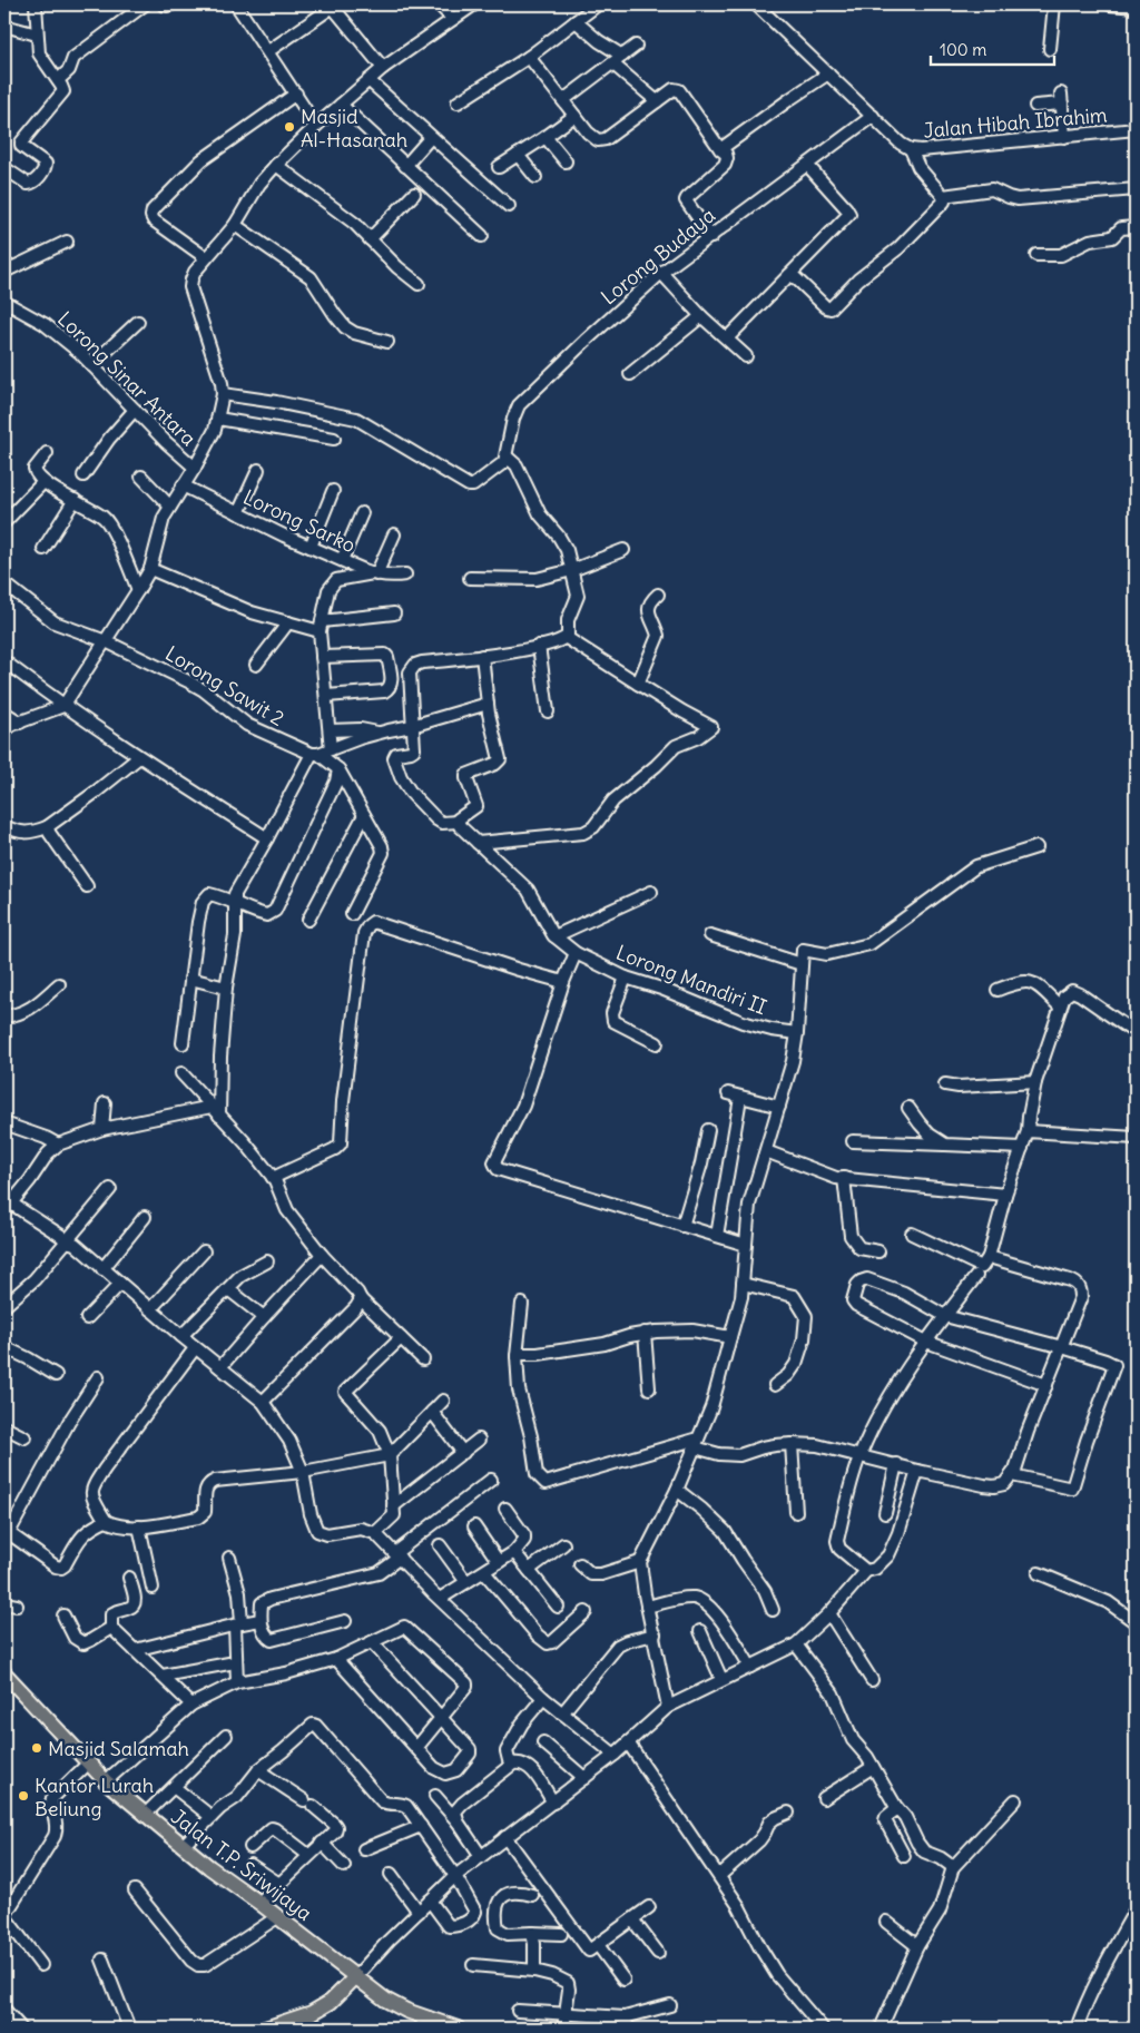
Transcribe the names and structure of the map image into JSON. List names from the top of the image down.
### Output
{
  "streets": {
    "main road": ["Jalan T.P. Sriwijaya"],
    "street": [
      "Jalan Hibah Ibrahim",
      "Lorong Budaya",
      "Lorong Sinar Antara",
      "Lorong Sarko",
      "Lorong Sawit 2",
      "Lorong Mandiri II"
    ]
  },
  "crossings": [
    ["Jalan Hibah Ibrahim", "Lorong Budaya"]
  ],
  "places": ["Masjid Al-Hasanah", "Masjid Salamah", "Kantor Lurah Beliung"],
  "scale_bar": "100 m"
}
